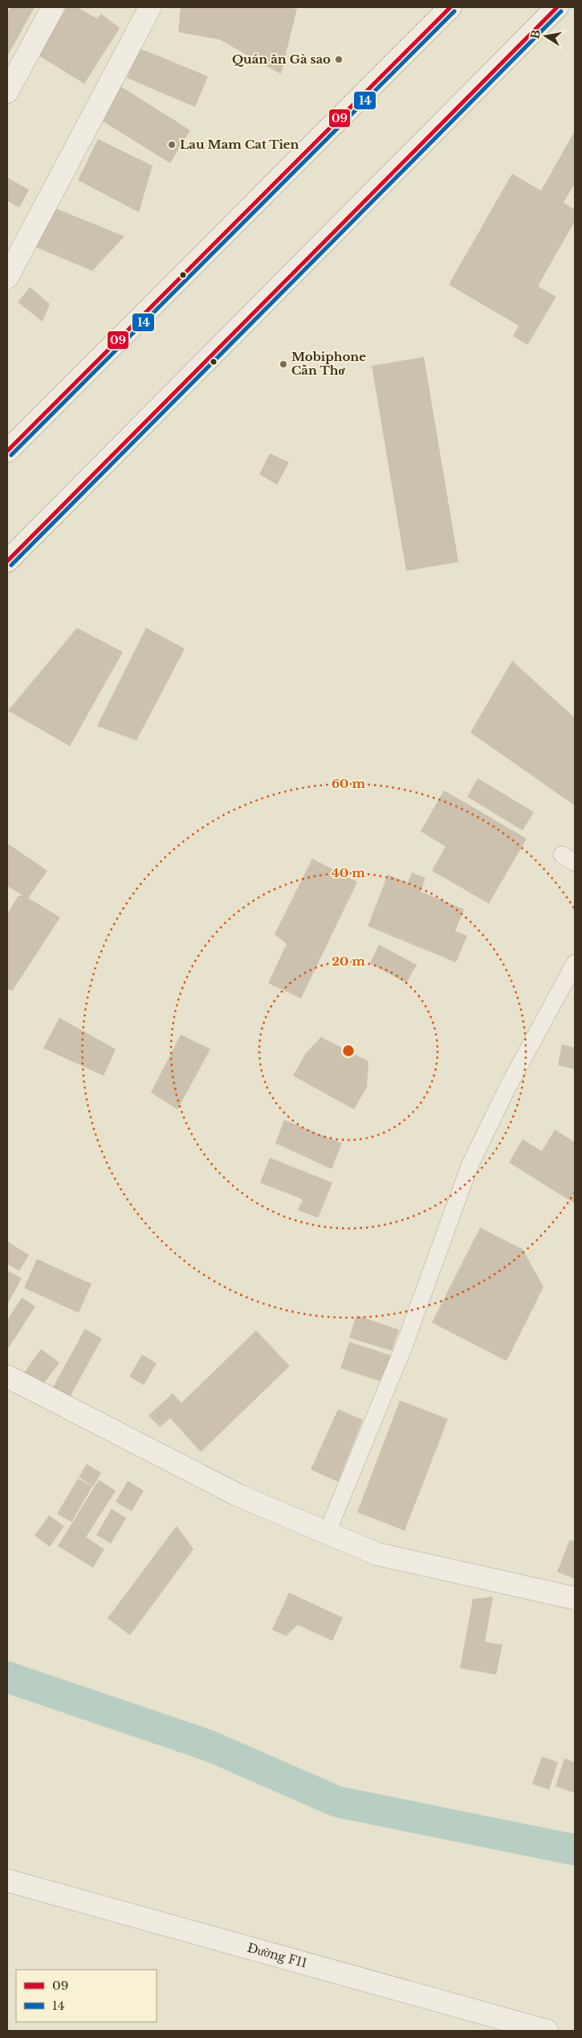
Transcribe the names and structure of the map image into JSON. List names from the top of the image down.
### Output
{
  "streets": {
    "street": ["Đường F11"]
  },
  "places": ["Quán ăn Gà sao", "Lau Mam Cat Tien", "Mobiphone Cần Thơ"],
  "lines": ["transit line 09", "transit line 14"],
  "legend": ["09", "14"],
  "north": "left",
  "rings": ["60 m", "40 m", "20 m"]
}
